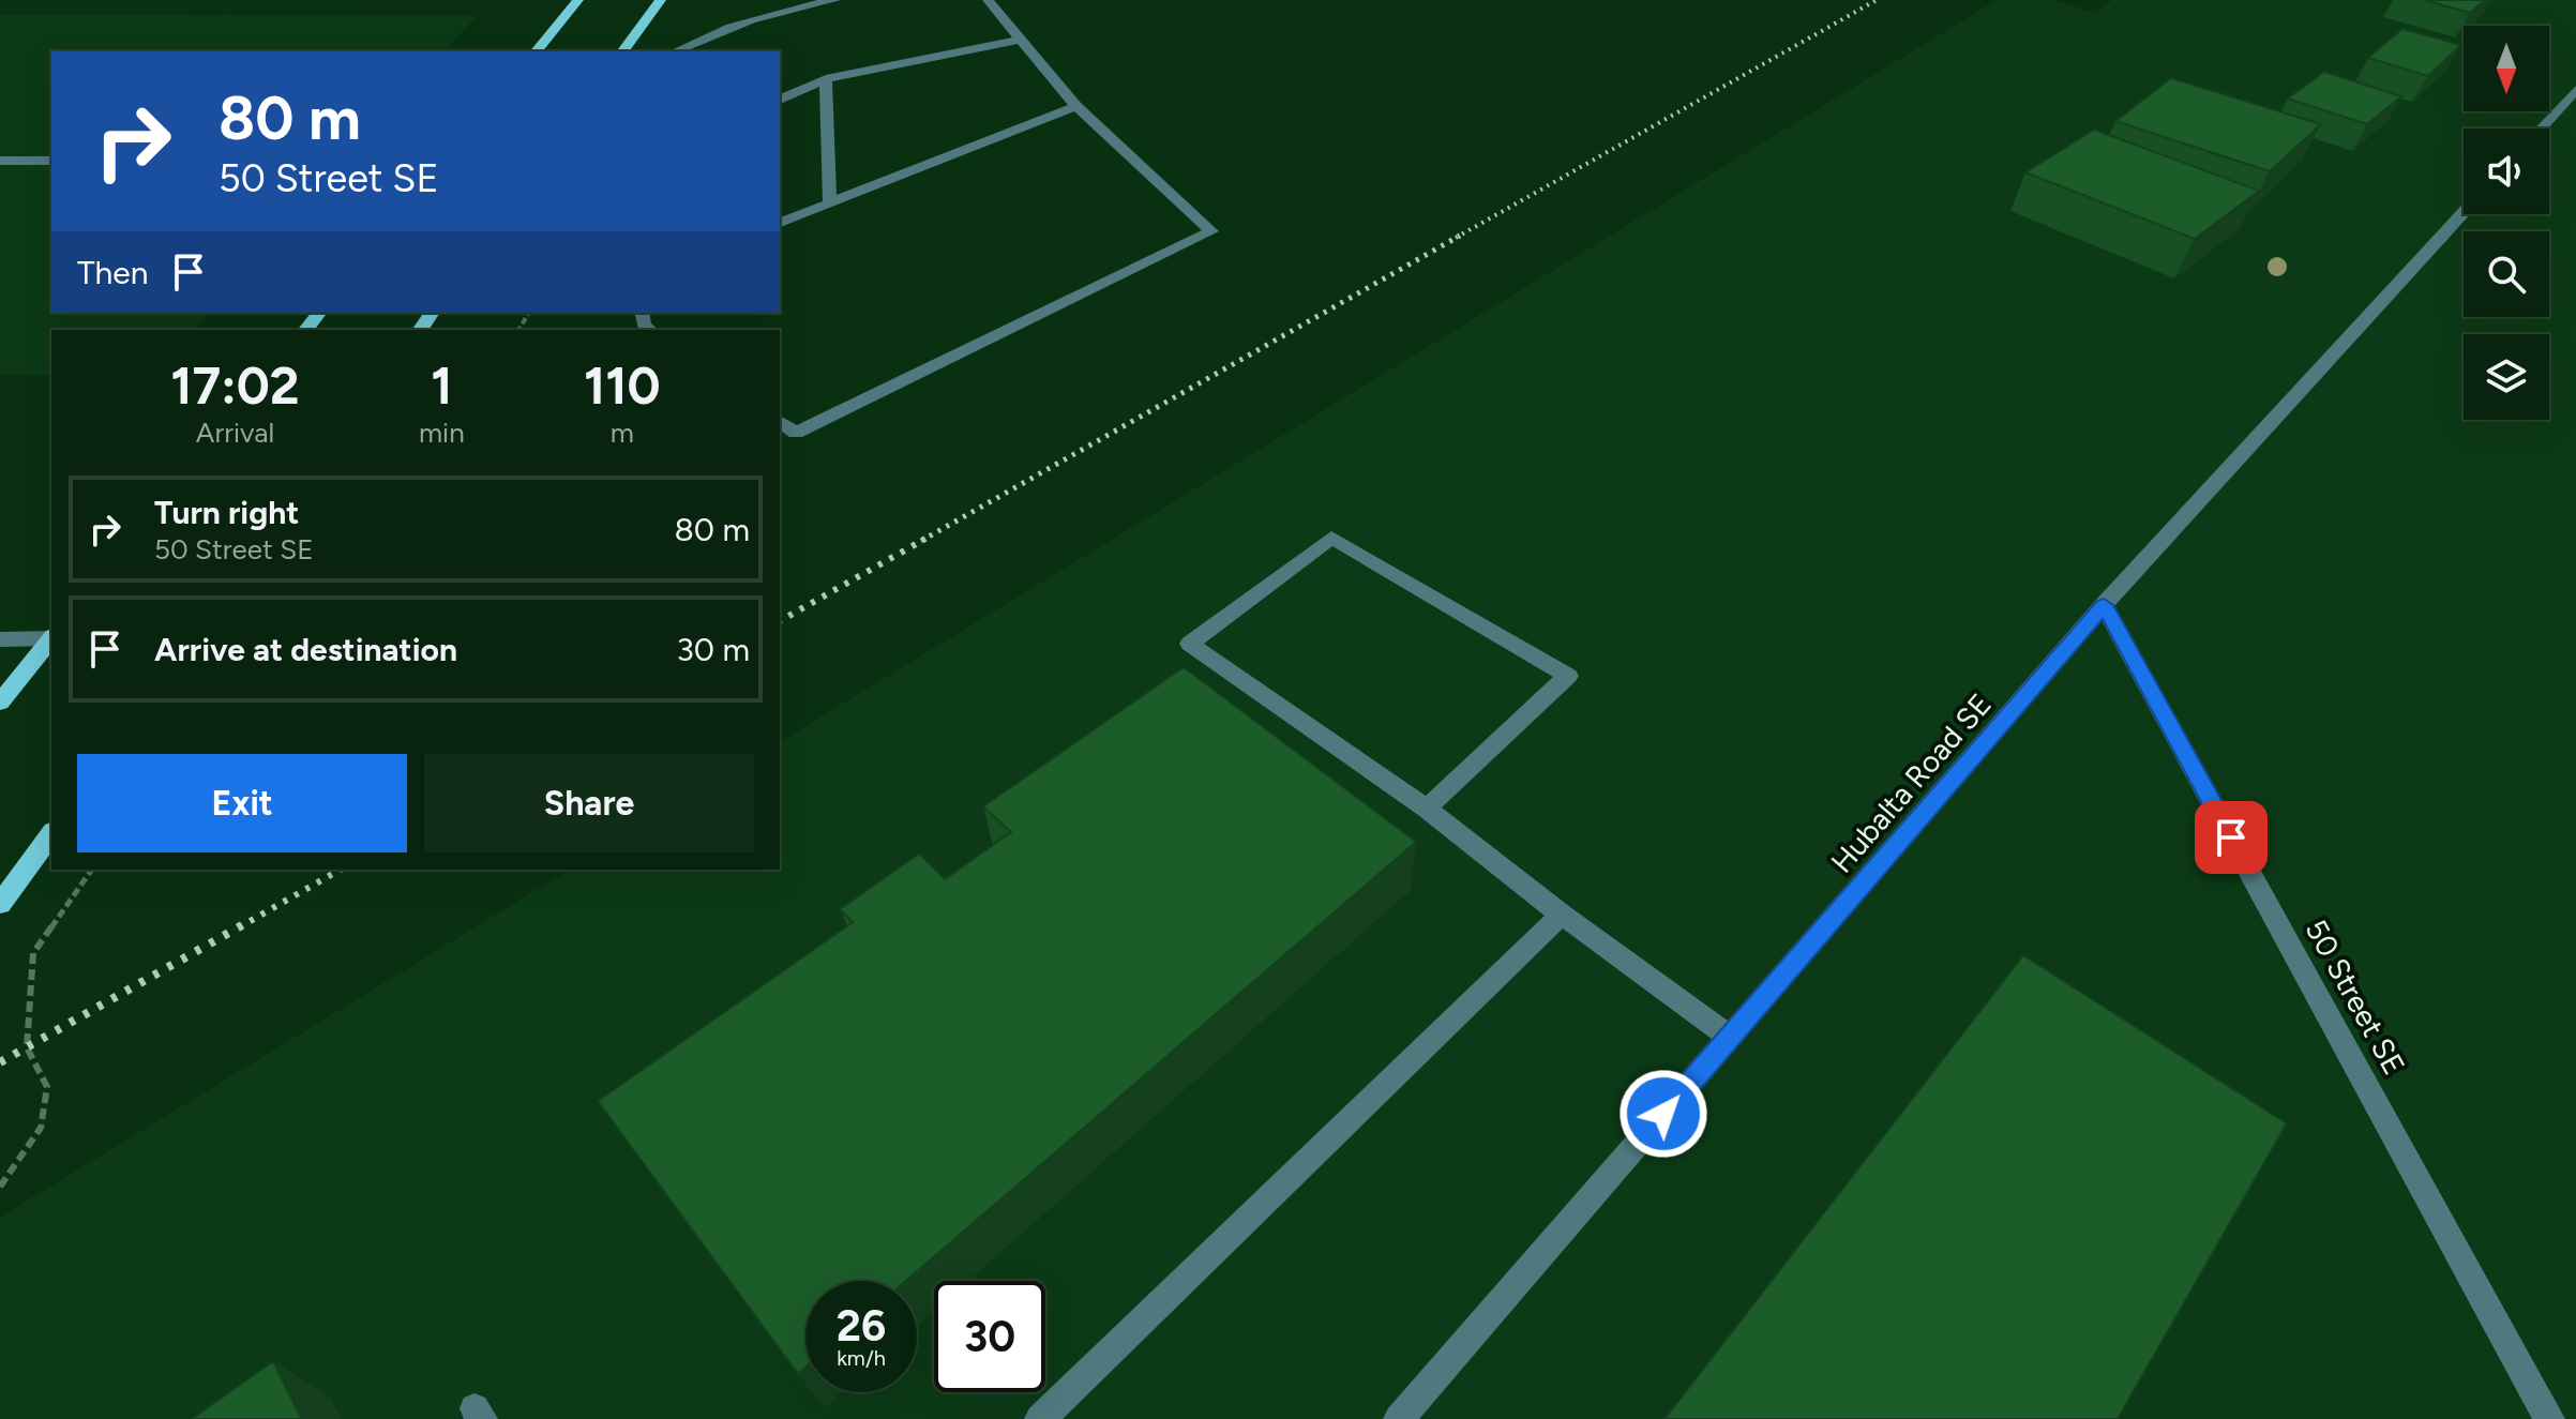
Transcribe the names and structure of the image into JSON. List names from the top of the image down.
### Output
{
  "streets": {
    "street": ["Hubalta Road SE", "50 Street SE"]
  },
  "crossings": [
    ["Hubalta Road SE", "50 Street SE"]
  ],
  "north": "bottom",
  "page": {
    "turn": ["80 m", "50 Street SE"],
    "then": "Then",
    "eta": [
      "17:02",
      "Arrival",
      "1",
      "min",
      "110",
      "m"
    ],
    "list": [
      {
        "name": "Turn right",
        "note": "50 Street SE",
        "value": "80 m"
      },
      {
        "name": "Arrive at destination",
        "value": "30 m"
      }
    ],
    "buttons": ["Exit", "Share"],
    "speed": "26 km/h",
    "limit": "30"
  }
}
